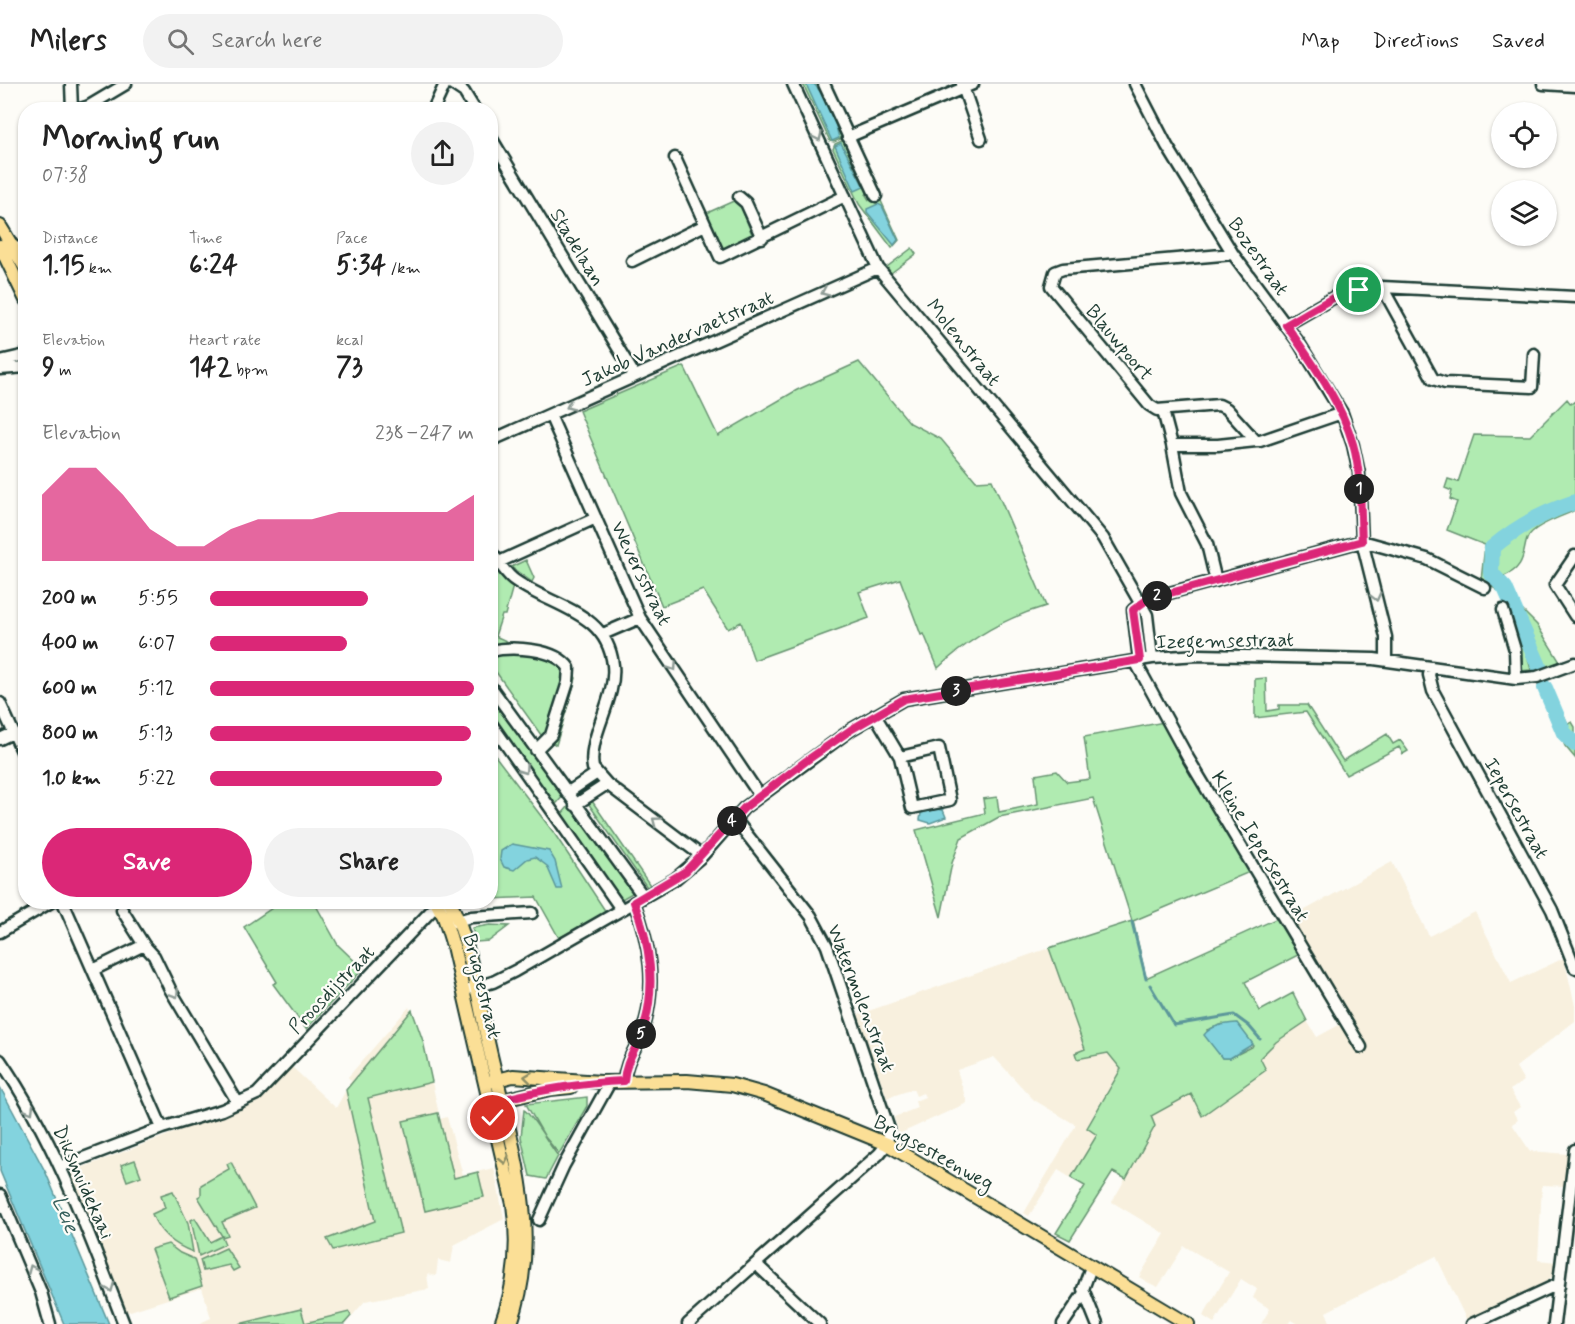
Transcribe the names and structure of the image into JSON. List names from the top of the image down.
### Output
{
  "streets": {
    "main road": ["Brugsestraat", "Brugsesteenweg"],
    "street": [
      "Stadelaan",
      "Bozestraat",
      "Jakob Vandervaetstraat",
      "Molenstraat",
      "Blauwpoort",
      "Weversstraat",
      "Izegemsestraat",
      "Iepersestraat",
      "Kleine Iepersestraat",
      "Proosdijstraat",
      "Watermolenstraat",
      "Diksmuidekaai"
    ]
  },
  "crossings": [
    ["Stadelaan", "Jakob Vandervaetstraat"],
    ["Bozestraat", "Blauwpoort"],
    ["Bozestraat", "Izegemsestraat"],
    ["Jakob Vandervaetstraat", "Molenstraat"],
    ["Jakob Vandervaetstraat", "Weversstraat"],
    ["Molenstraat", "Izegemsestraat"],
    ["Weversstraat", "Izegemsestraat"],
    ["Izegemsestraat", "Iepersestraat"],
    ["Izegemsestraat", "Kleine Iepersestraat"],
    ["Izegemsestraat", "Brugsestraat"],
    ["Izegemsestraat", "Watermolenstraat"],
    ["Brugsestraat", "Brugsesteenweg"],
    ["Proosdijstraat", "Diksmuidekaai"],
    ["Watermolenstraat", "Brugsesteenweg"]
  ],
  "one_way": ["Jakob Vandervaetstraat", "Weversstraat"],
  "water": ["Leie"],
  "page": {
    "header": "Milers",
    "search": "Search here",
    "nav": ["Map", "Directions", "Saved"],
    "heading": ["Morning run", "07:38"],
    "stats": [
      ["Distance", "1.15 km"],
      ["Time", "6:24"],
      ["Pace", "5:34 /km"],
      ["Elevation", "9 m"],
      ["Heart rate", "142 bpm"],
      ["kcal", "73"]
    ],
    "chart": ["Elevation", "238–247 m"],
    "pins": [
      "1",
      "2",
      "3",
      "4",
      "5"
    ],
    "list": [
      {
        "name": "200 m",
        "note": "5:55"
      },
      {
        "name": "400 m",
        "note": "6:07"
      },
      {
        "name": "600 m",
        "note": "5:12"
      },
      {
        "name": "800 m",
        "note": "5:13"
      },
      {
        "name": "1.0 km",
        "note": "5:22"
      }
    ],
    "buttons": ["Save", "Share"]
  }
}
